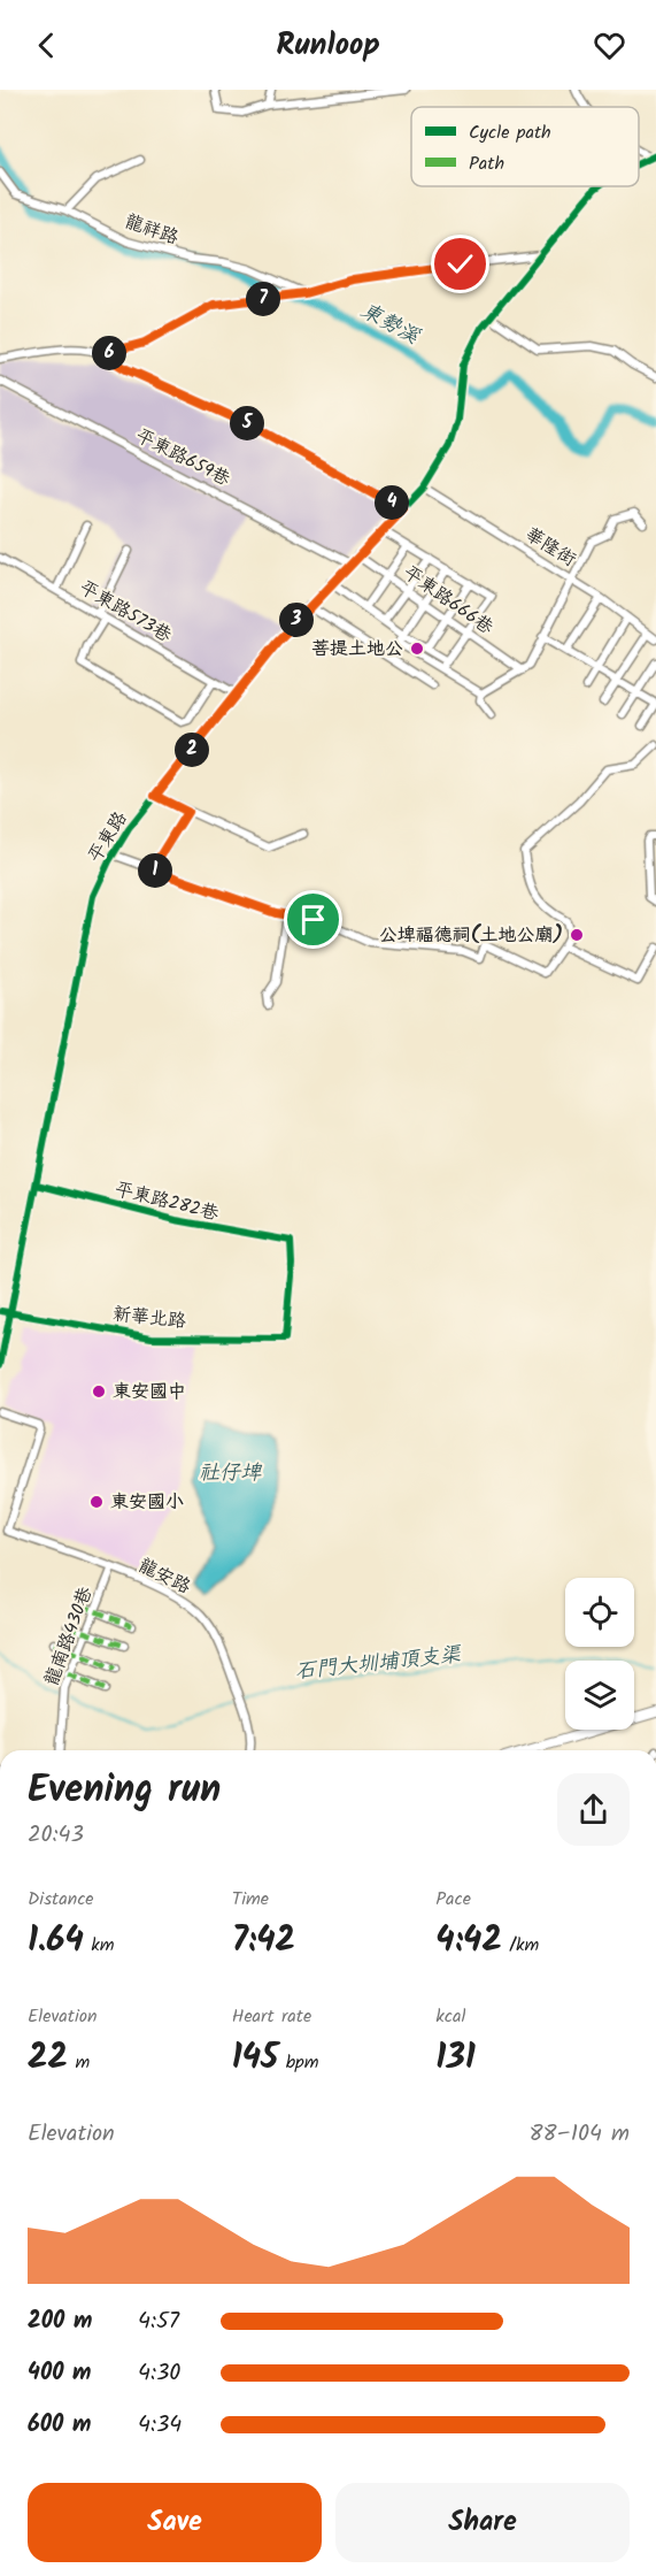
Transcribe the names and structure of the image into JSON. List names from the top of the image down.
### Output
{
  "streets": {
    "street": [
      "龍祥路",
      "平東路659巷",
      "華隆街",
      "平東路666巷",
      "平東路573巷",
      "平東路",
      "平東路282巷",
      "新華北路",
      "龍安路",
      "龍南路430巷"
    ]
  },
  "crossings": [
    ["平東路659巷", "平東路"],
    ["華隆街", "平東路"],
    ["平東路666巷", "平東路"],
    ["平東路573巷", "平東路"],
    ["平東路", "平東路282巷"],
    ["平東路", "新華北路"],
    ["平東路282巷", "新華北路"],
    ["龍安路", "龍南路430巷"]
  ],
  "water": ["東勢溪", "社仔埤", "石門大圳埔頂支渠"],
  "places": [
    "菩提土地公",
    "公埤福德祠(土地公廟)",
    "東安國中",
    "東安國小"
  ],
  "legend": ["Cycle path", "Path"],
  "page": {
    "header": "Runloop",
    "pins": [
      "7",
      "6",
      "5",
      "4",
      "3",
      "2",
      "1"
    ],
    "heading": ["Evening run", "20:43"],
    "stats": [
      ["Distance", "1.64 km"],
      ["Time", "7:42"],
      ["Pace", "4:42 /km"],
      ["Elevation", "22 m"],
      ["Heart rate", "145 bpm"],
      ["kcal", "131"]
    ],
    "chart": ["Elevation", "88–104 m"],
    "list": [
      {
        "name": "200 m",
        "note": "4:57"
      },
      {
        "name": "400 m",
        "note": "4:30"
      },
      {
        "name": "600 m",
        "note": "4:34"
      }
    ],
    "buttons": ["Save", "Share"]
  }
}
